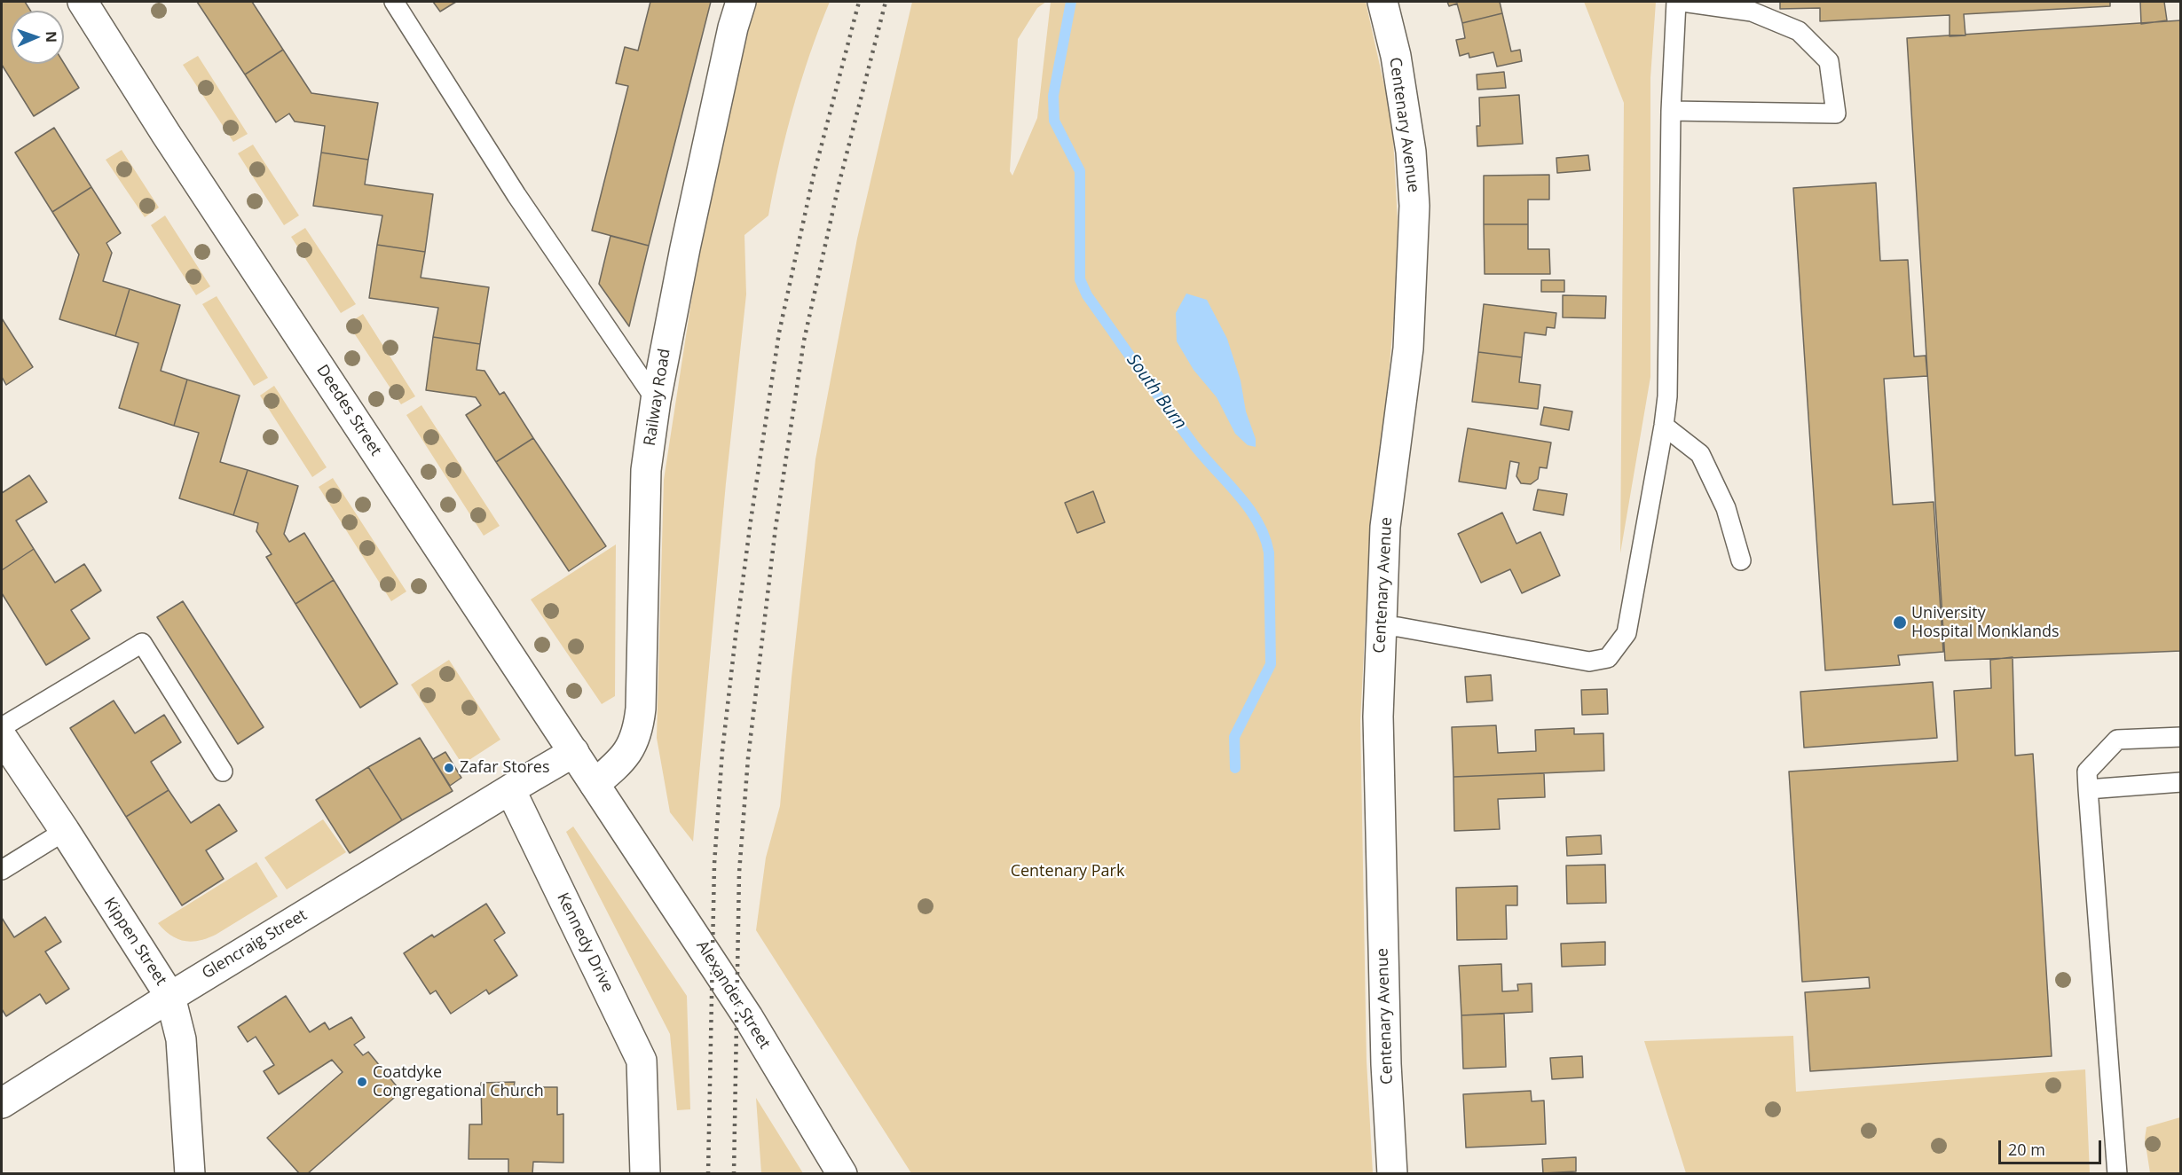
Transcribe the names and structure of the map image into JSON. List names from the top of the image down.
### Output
{
  "streets": {
    "street": [
      "Centenary Avenue",
      "Railway Road",
      "Deedes Street",
      "Kippen Street",
      "Kennedy Drive",
      "Glencraig Street",
      "Alexander Street"
    ]
  },
  "crossings": [
    ["Railway Road", "Deedes Street"],
    ["Deedes Street", "Alexander Street"],
    ["Kippen Street", "Glencraig Street"],
    ["Kennedy Drive", "Glencraig Street"]
  ],
  "water": ["South Burn"],
  "parks": ["Centenary Park"],
  "places": ["University Hospital Monklands", "Zafar Stores", "Coatdyke Congregational Church"],
  "scale_bar": "20 m",
  "north": "right"
}
